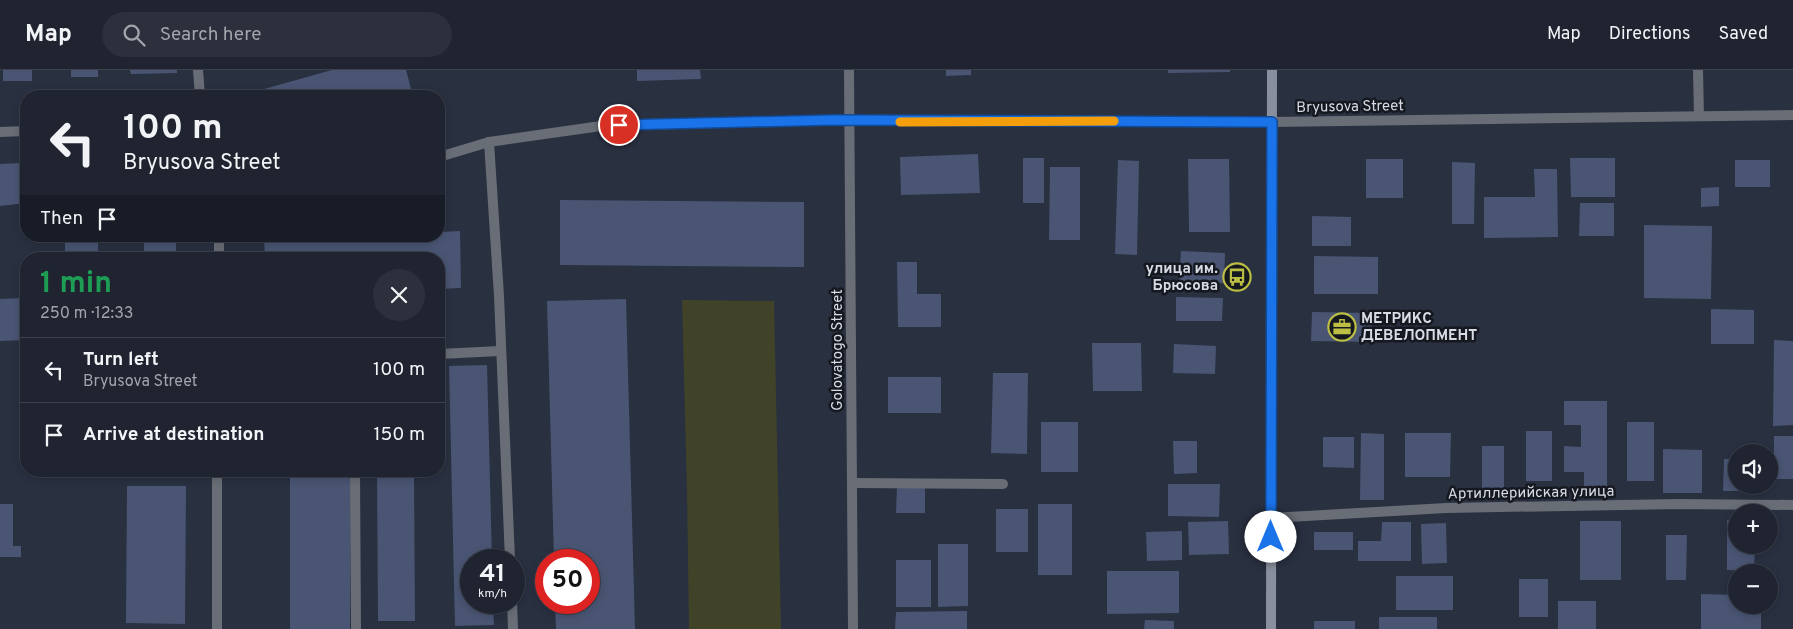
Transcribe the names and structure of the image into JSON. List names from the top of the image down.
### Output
{
  "streets": {
    "street": ["Bryusova Street", "Golovatogo Street", "Артиллерийская улица"]
  },
  "crossings": [
    ["Bryusova Street", "Golovatogo Street"]
  ],
  "places": {
    "bus stop": ["улица им. Брюсова"],
    "office": ["МЕТРИКС ДЕВЕЛОПМЕНТ"]
  },
  "page": {
    "header": "Map",
    "search": "Search here",
    "nav": ["Map", "Directions", "Saved"],
    "turn": ["100 m", "Bryusova Street"],
    "then": "Then",
    "heading": ["1 min", "250 m · 12:33"],
    "list": [
      {
        "name": "Turn left",
        "note": "Bryusova Street",
        "value": "100 m"
      },
      {
        "name": "Arrive at destination",
        "value": "150 m"
      }
    ],
    "map_buttons": ["+", "−"],
    "speed": "41 km/h",
    "limit": "50"
  }
}
